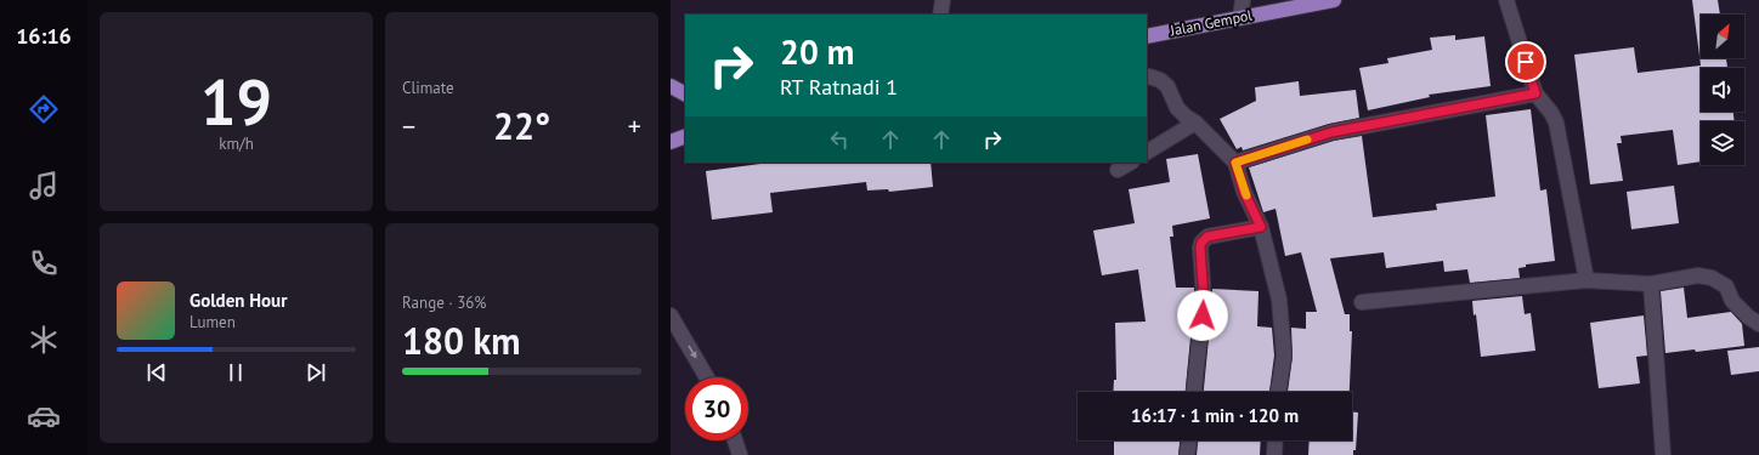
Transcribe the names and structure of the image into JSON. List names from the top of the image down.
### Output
{
  "streets": {
    "main road": ["Jalan Gempol"]
  },
  "north": "top right",
  "page": {
    "tabs": "16:16",
    "tile": [
      ["19", "km/h"],
      "Climate",
      ["Range · 36%", "180 km"]
    ],
    "turn": ["20 m", "RT Ratnadi 1"],
    "heat": ["−", "22°", "+"],
    "song": ["Golden Hour", "Lumen"],
    "limit": "30",
    "trip": "16:17 · 1 min · 120 m"
  }
}
